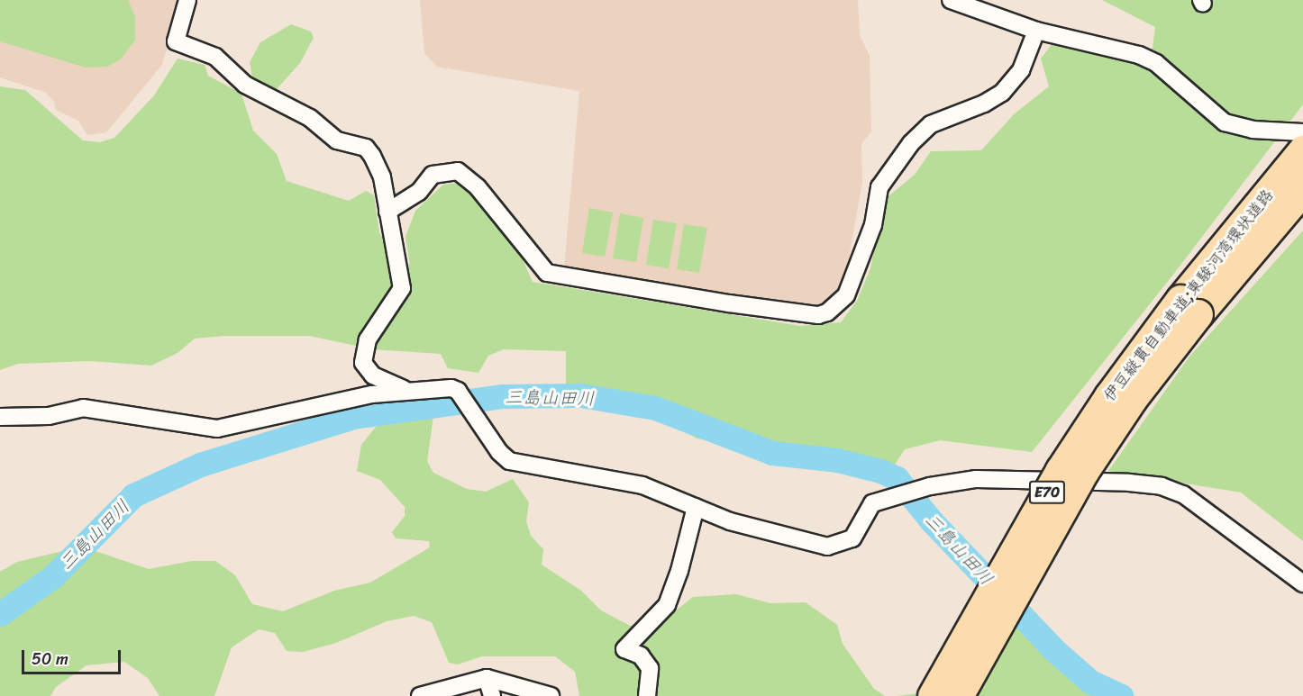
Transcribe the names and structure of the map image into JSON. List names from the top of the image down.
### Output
{
  "streets": {
    "highway": ["伊豆縦貫自動車道;東駿河湾環状道路", "E70"]
  },
  "water": ["三島山田川"],
  "scale_bar": "50 m"
}
